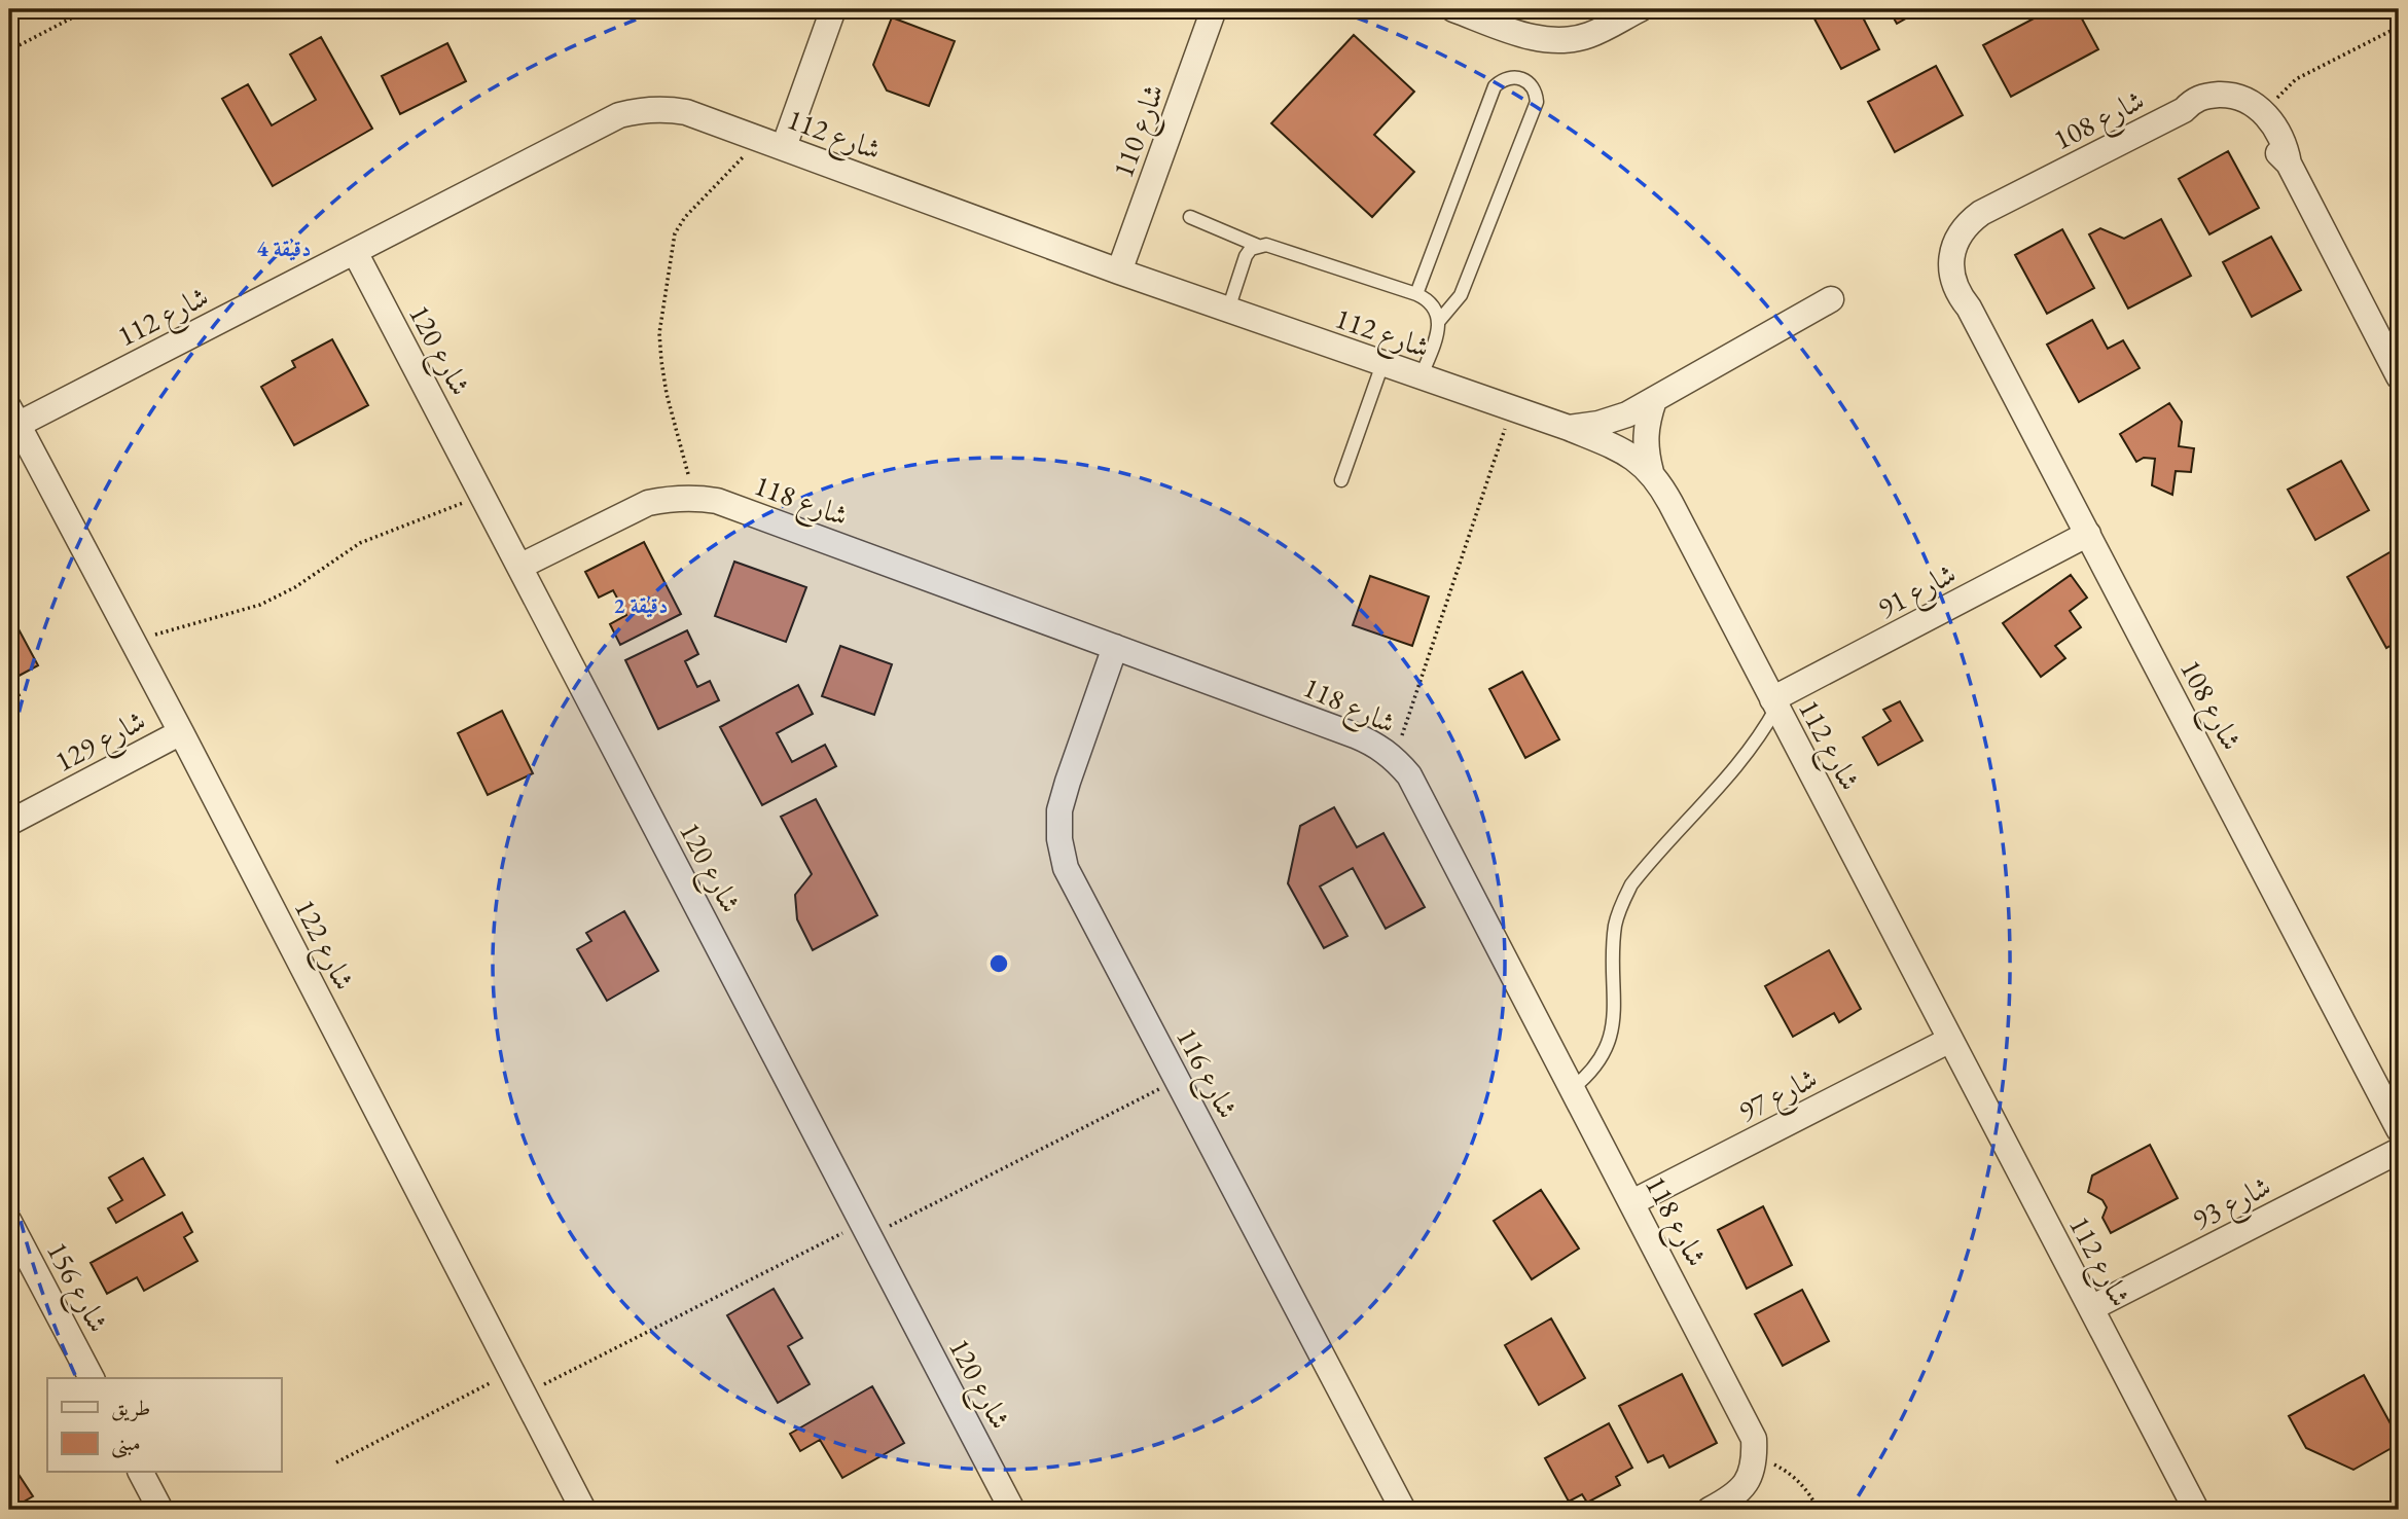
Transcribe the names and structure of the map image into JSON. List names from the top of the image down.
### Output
{
  "streets": {
    "street": [
      "شارع 108",
      "شارع 110",
      "شارع 112",
      "شارع 120",
      "شارع 118",
      "شارع 91",
      "شارع 129",
      "شارع 122",
      "شارع 116",
      "شارع 97",
      "شارع 93",
      "شارع 156"
    ]
  },
  "crossings": [
    ["شارع 108", "شارع 91"],
    ["شارع 110", "شارع 112"],
    ["شارع 112", "شارع 120"],
    ["شارع 112", "شارع 91"],
    ["شارع 112", "شارع 122"],
    ["شارع 112", "شارع 97"],
    ["شارع 112", "شارع 93"],
    ["شارع 120", "شارع 118"],
    ["شارع 118", "شارع 116"],
    ["شارع 118", "شارع 97"],
    ["شارع 129", "شارع 122"]
  ],
  "legend": ["طريق", "مبنى"],
  "rings": ["4 دقيقة", "2 دقيقة"]
}
